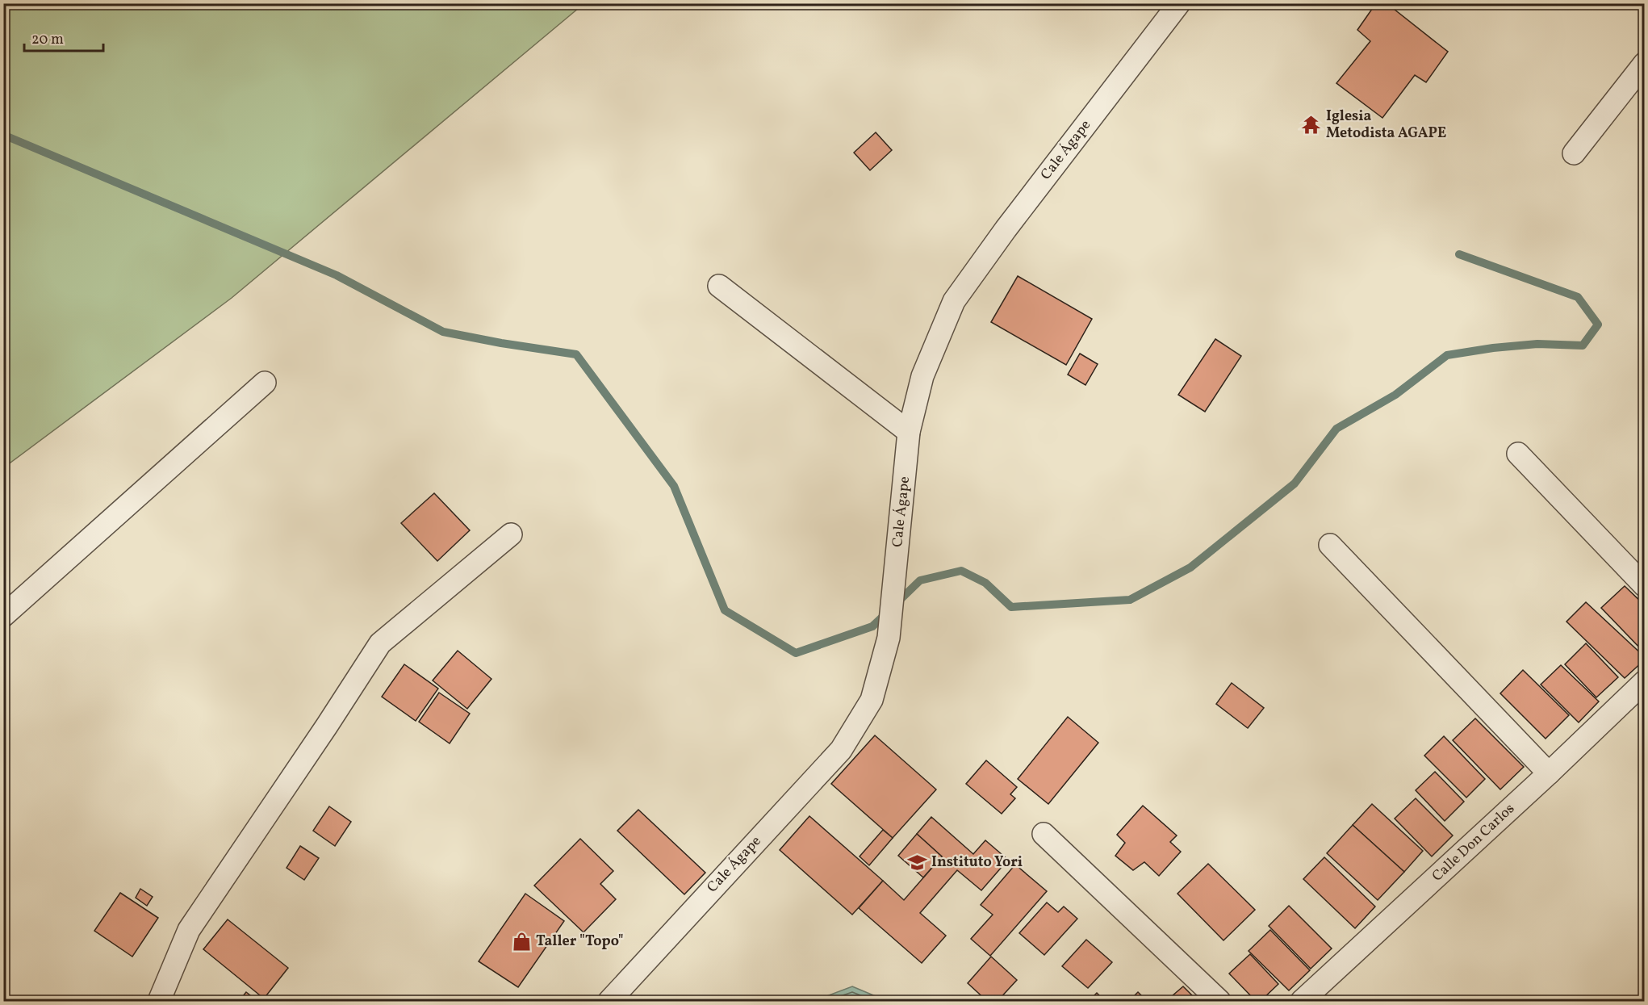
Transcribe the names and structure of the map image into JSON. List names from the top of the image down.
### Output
{
  "streets": {
    "street": ["Cale Ágape", "Calle Don Carlos"]
  },
  "places": {
    "temple": ["Iglesia Metodista AGAPE"],
    "school or university": ["Instituto Yori"],
    "shop": ["Taller \"Topo\""]
  },
  "scale_bar": "20 m"
}
